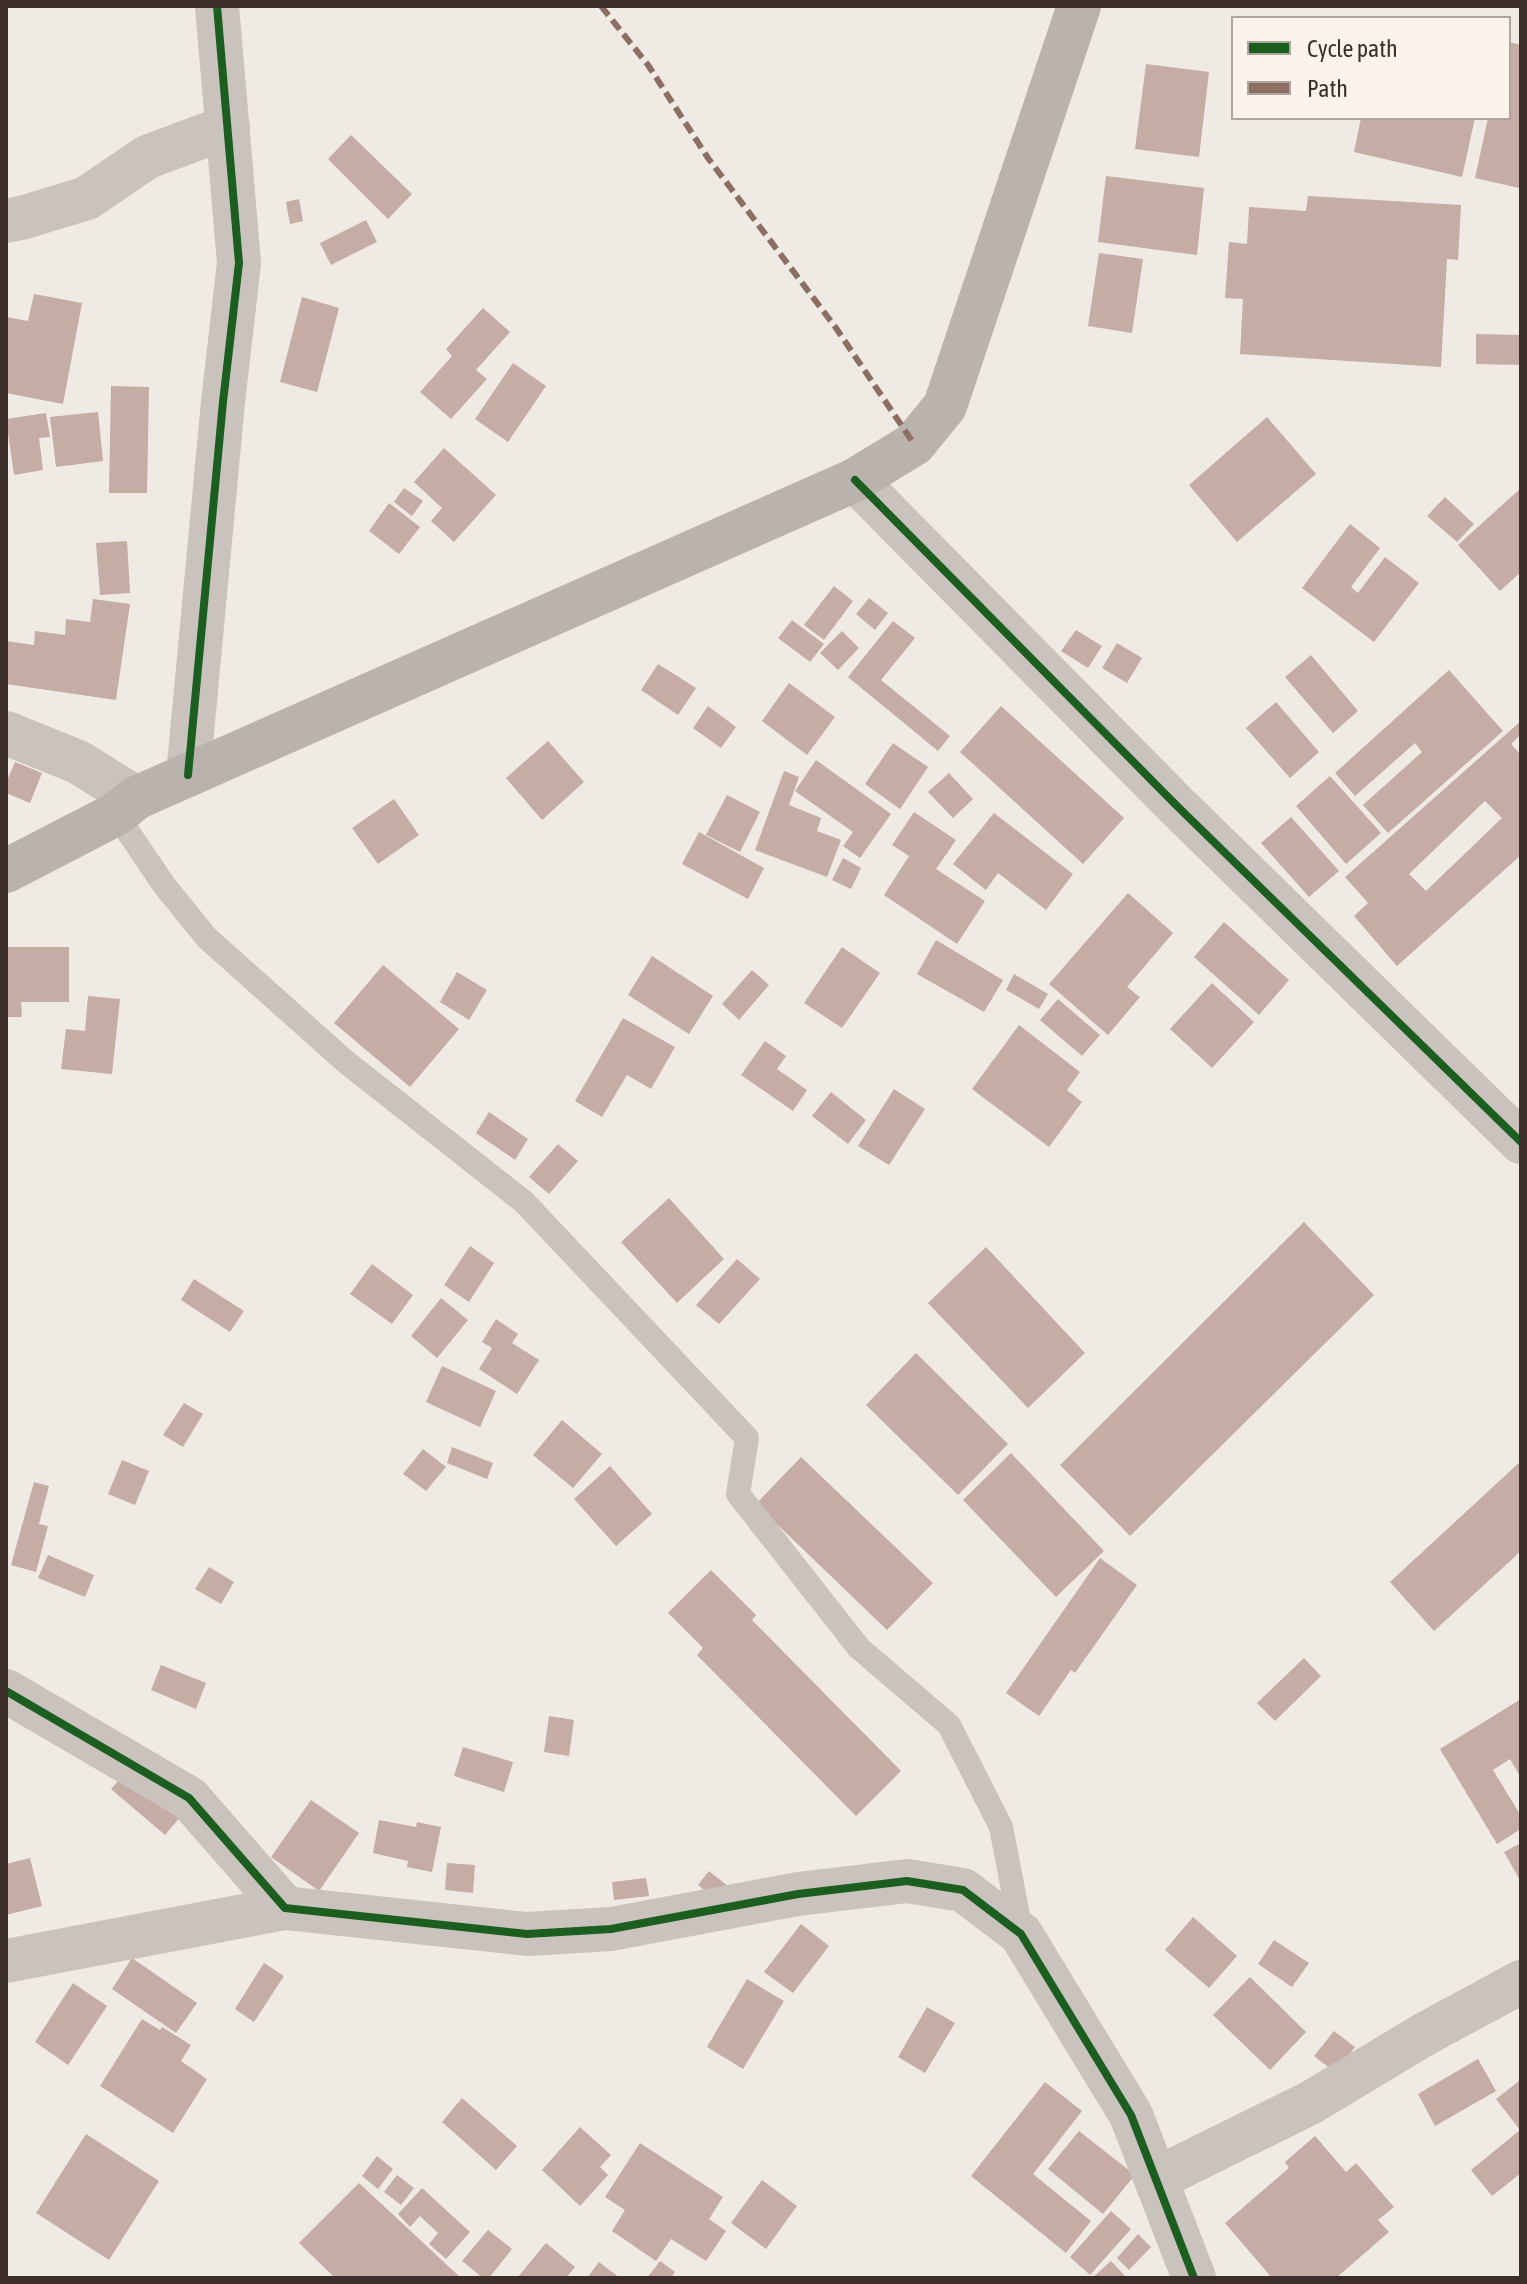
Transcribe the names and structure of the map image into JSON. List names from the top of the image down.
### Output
{
  "legend": ["Cycle path", "Path"]
}
